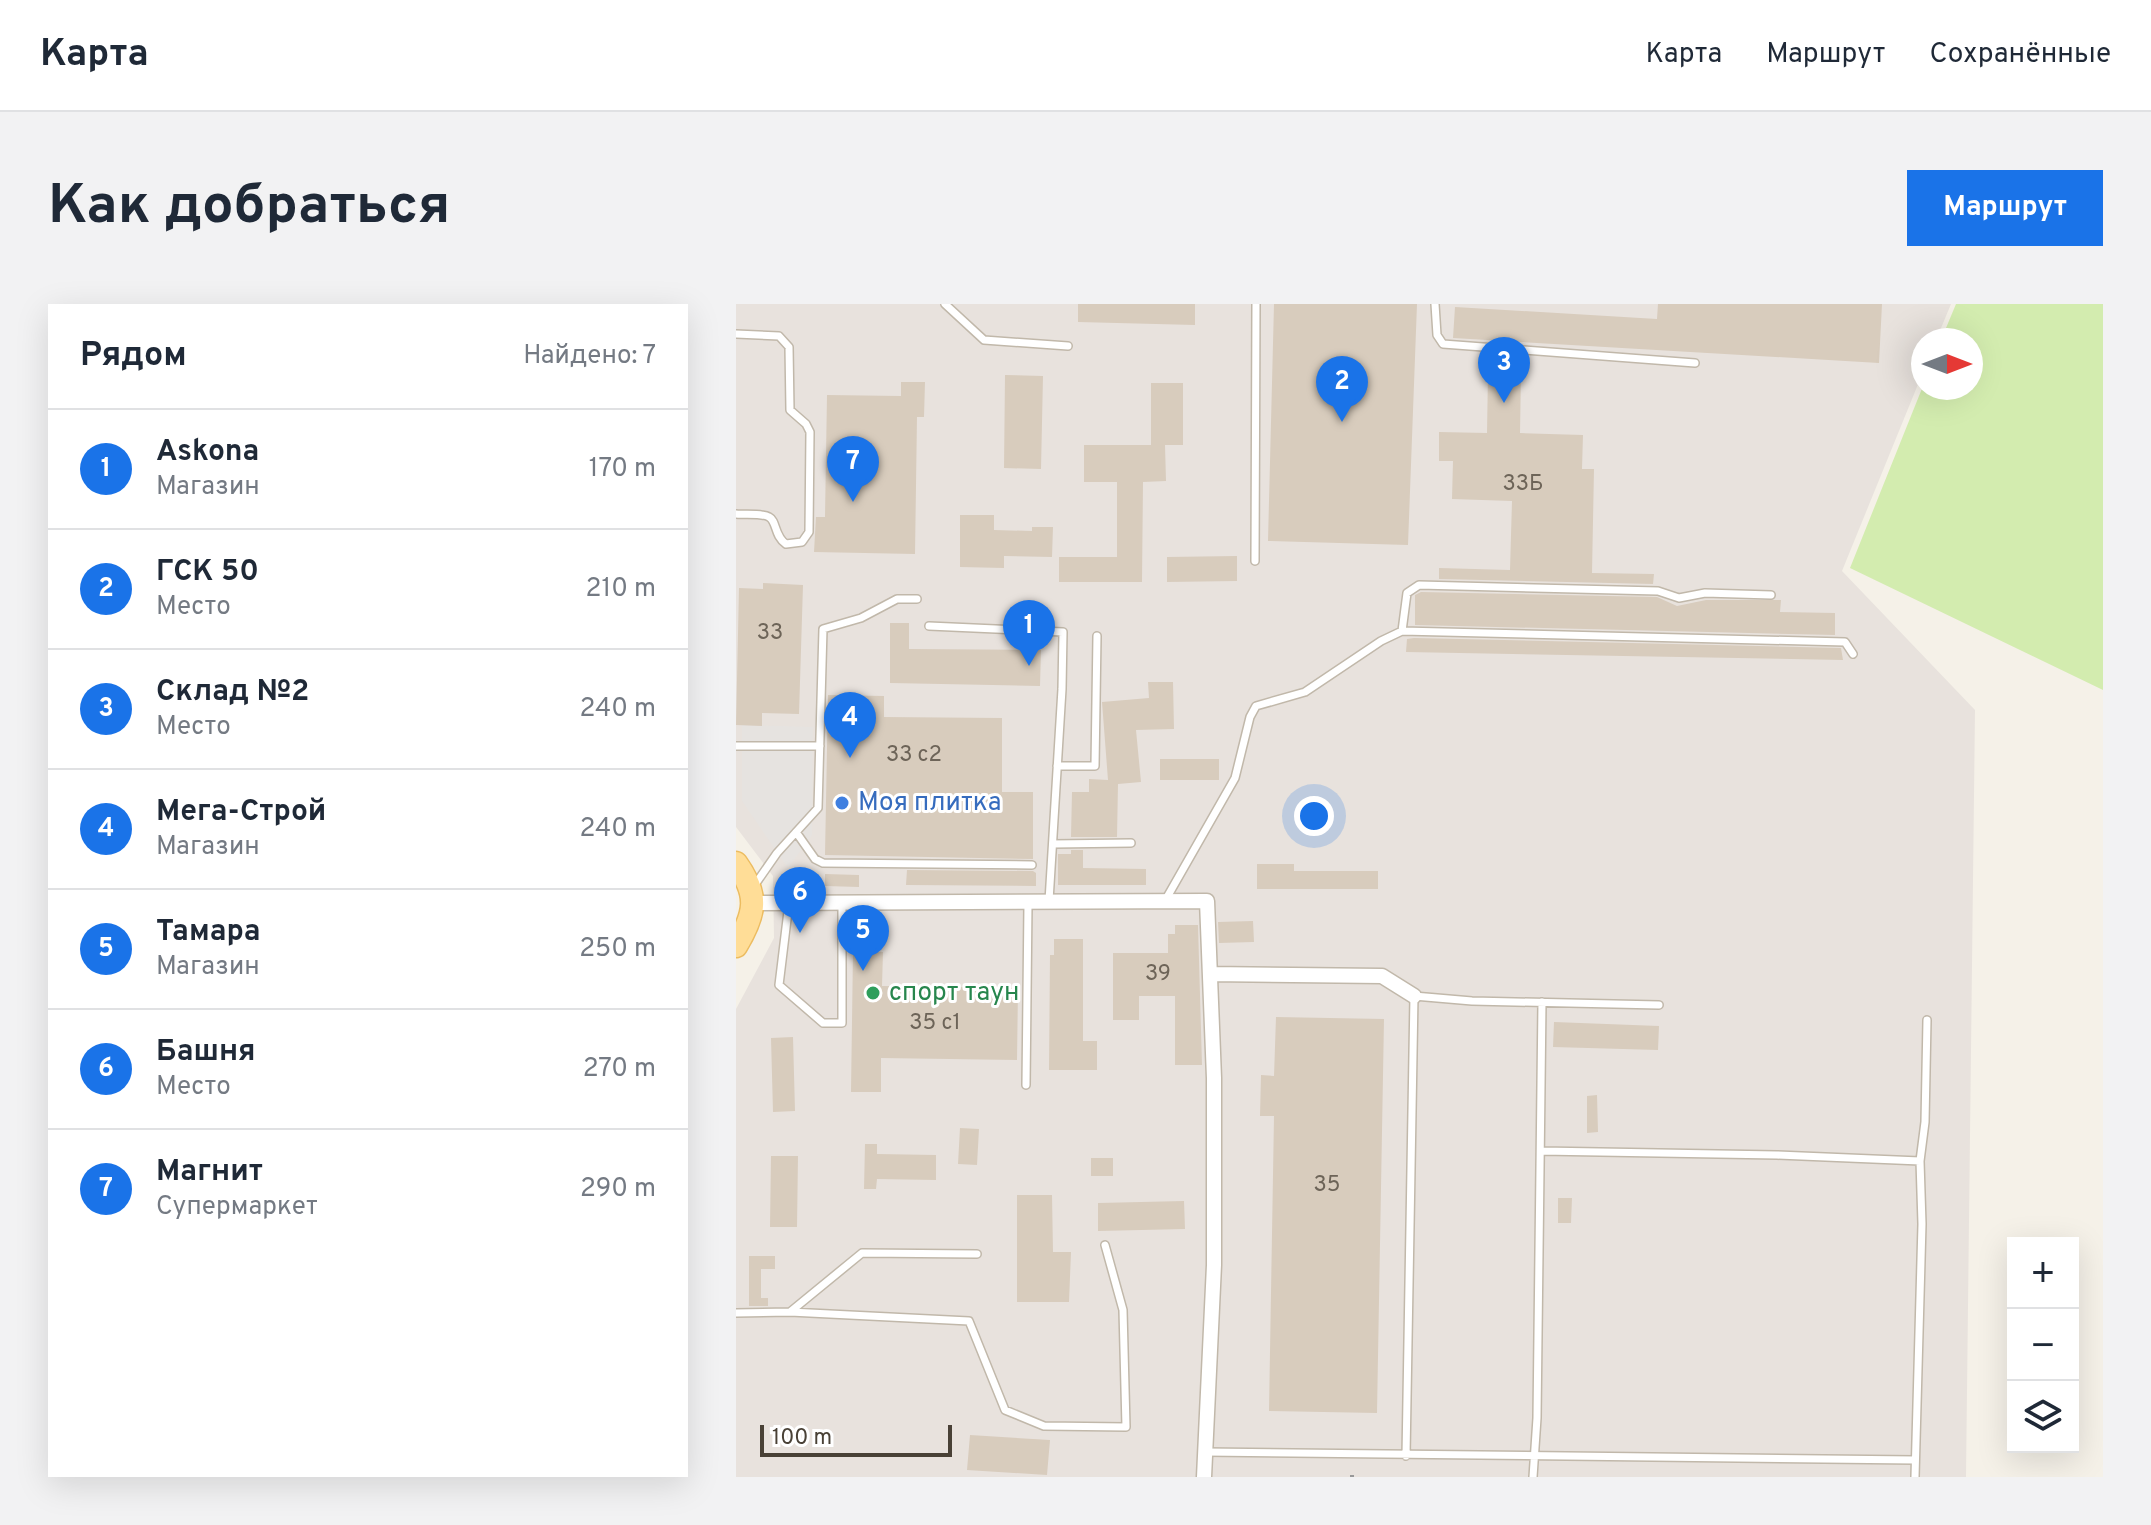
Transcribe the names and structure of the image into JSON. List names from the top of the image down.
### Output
{
  "places": ["Моя плитка", "спорт таун"],
  "house_numbers": [
    "33Б",
    "33",
    "33 с2",
    "39",
    "35 с1",
    "35"
  ],
  "scale_bar": "100 m",
  "north": "right",
  "page": {
    "header": "Карта",
    "nav": ["Карта", "Маршрут", "Сохранённые"],
    "buttons": "Маршрут",
    "title": "Как добраться",
    "heading": ["Рядом", "Найдено: 7"],
    "pins": [
      "3",
      "2",
      "7",
      "1",
      "4",
      "6",
      "5"
    ],
    "list": [
      {
        "mark": "1",
        "name": "Askona",
        "note": "Магазин",
        "value": "170 m"
      },
      {
        "mark": "2",
        "name": "ГСК 50",
        "note": "Место",
        "value": "210 m"
      },
      {
        "mark": "3",
        "name": "Склад №2",
        "note": "Место",
        "value": "240 m"
      },
      {
        "mark": "4",
        "name": "Мега-Строй",
        "note": "Магазин",
        "value": "240 m"
      },
      {
        "mark": "5",
        "name": "Тамара",
        "note": "Магазин",
        "value": "250 m"
      },
      {
        "mark": "6",
        "name": "Башня",
        "note": "Место",
        "value": "270 m"
      },
      {
        "mark": "7",
        "name": "Магнит",
        "note": "Супермаркет",
        "value": "290 m"
      }
    ],
    "map_buttons": ["+", "−"],
    "scale": "100 m"
  }
}
